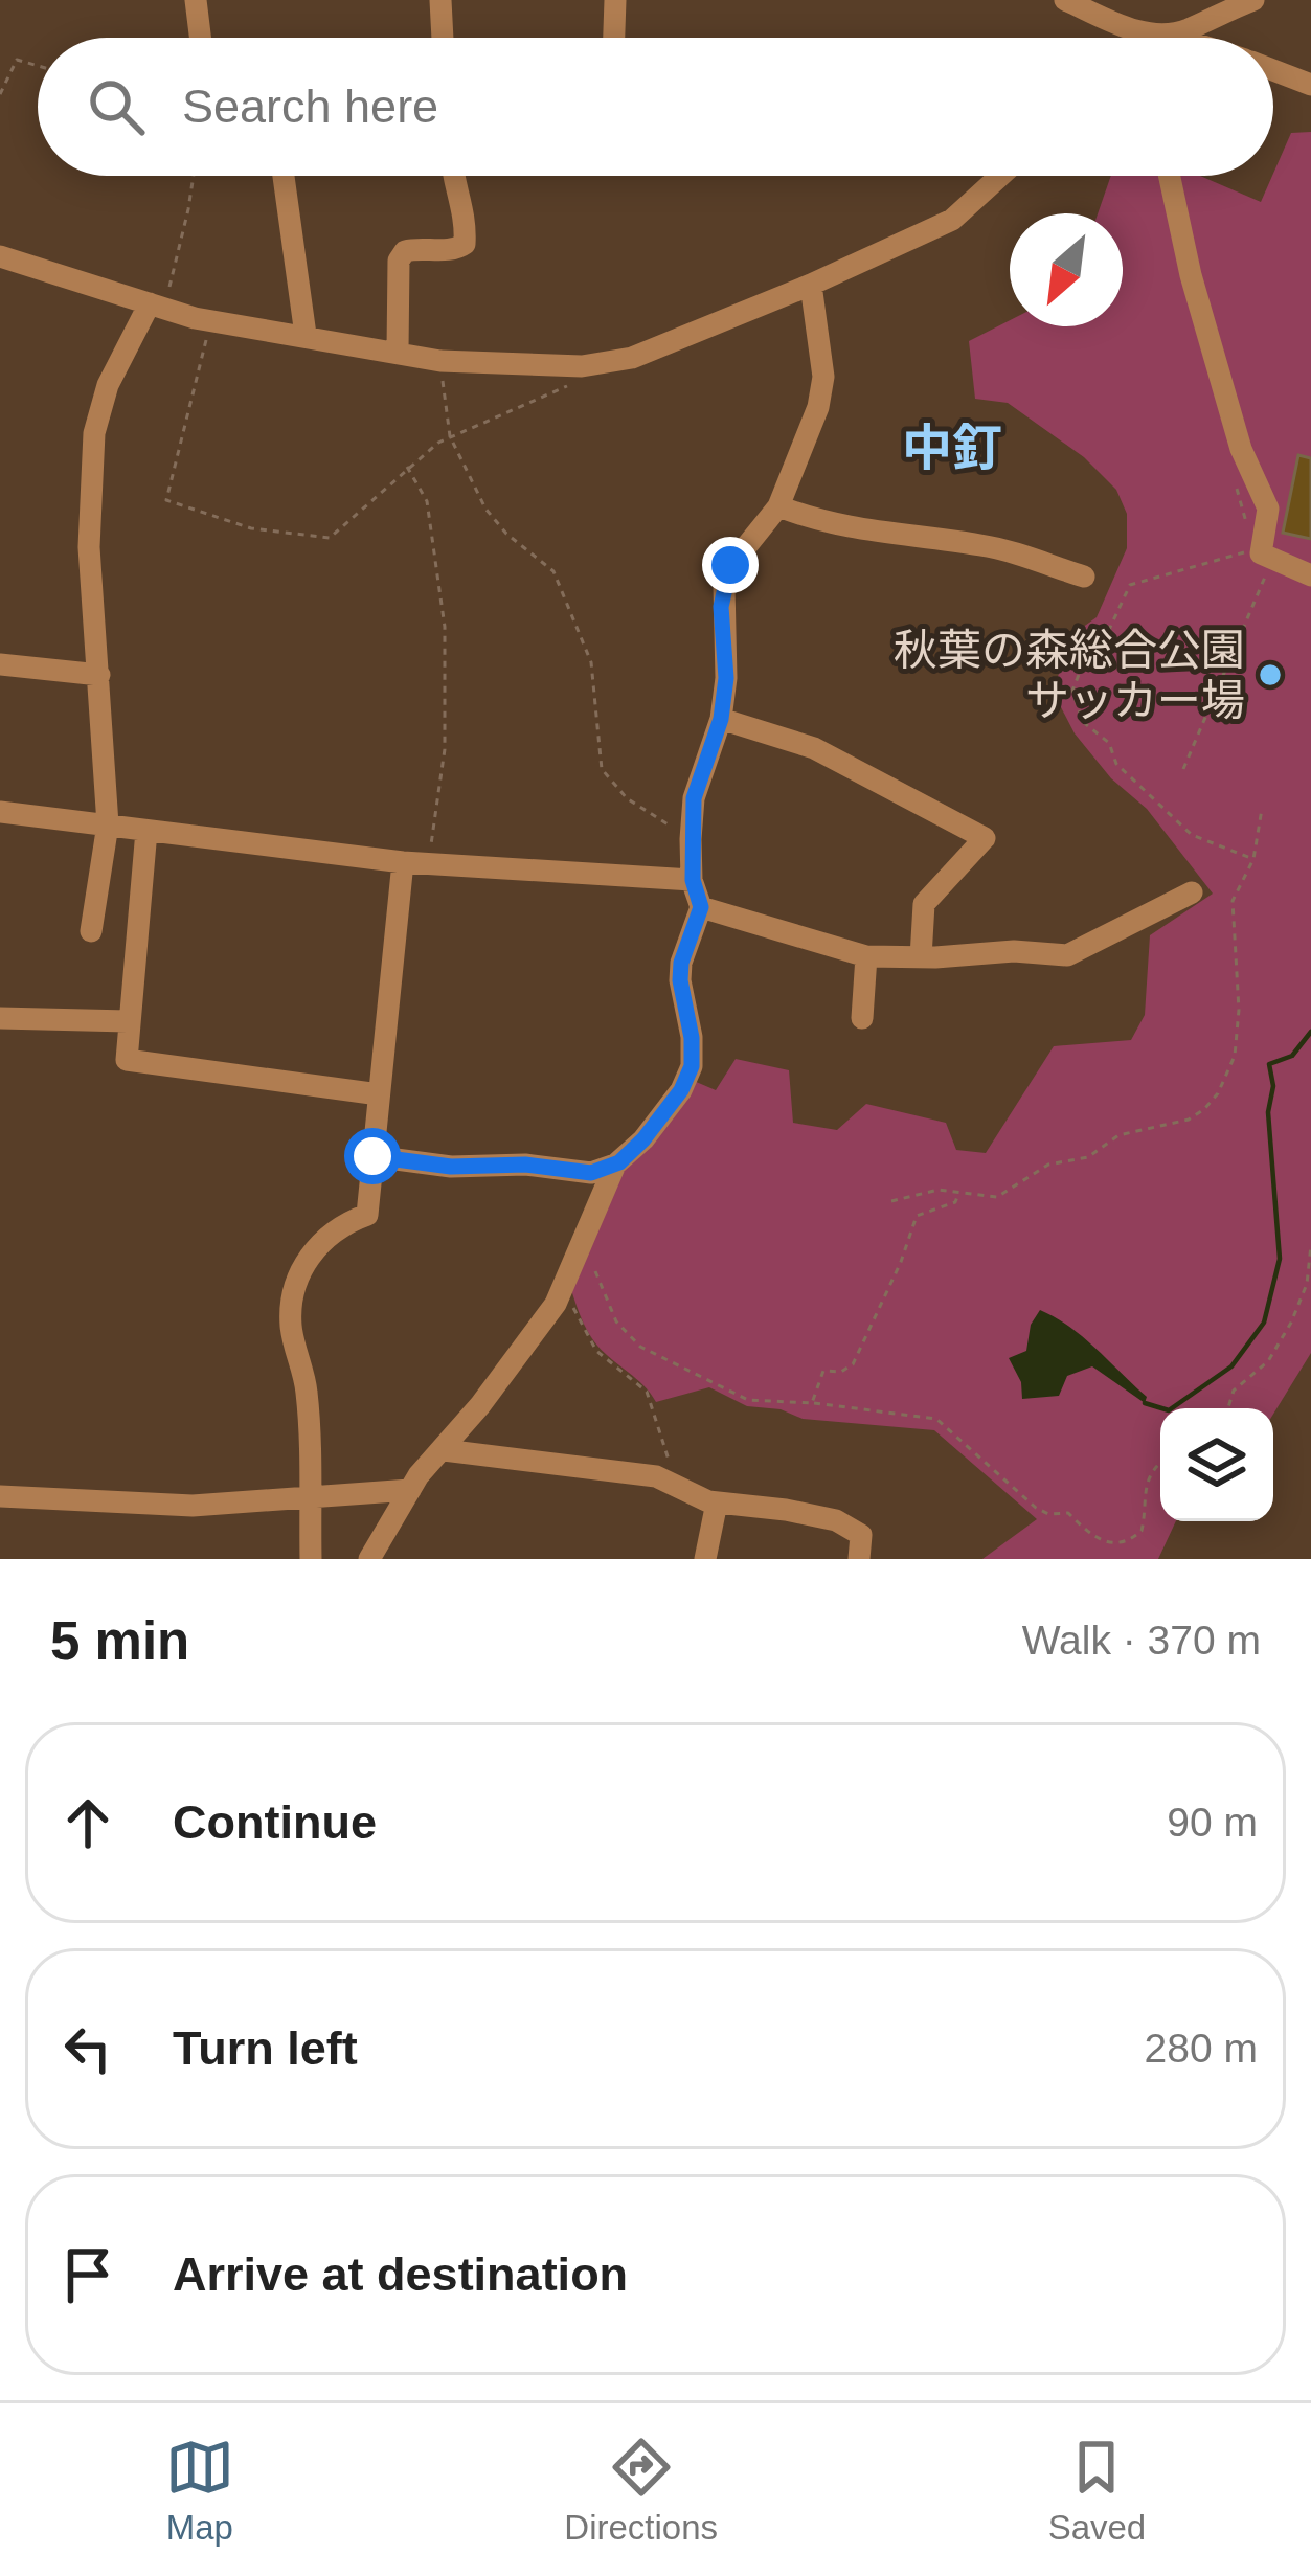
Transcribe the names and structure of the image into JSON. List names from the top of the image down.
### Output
{
  "districts": ["中釘"],
  "places": ["秋葉の森総合公園 サッカー場"],
  "north": "bottom left",
  "page": {
    "search": "Search here",
    "heading": ["5 min", "Walk · 370 m"],
    "list": [
      ["Continue", "90 m"],
      ["Turn left", "280 m"],
      "Arrive at destination"
    ],
    "nav": ["Map", "Directions", "Saved"]
  }
}
